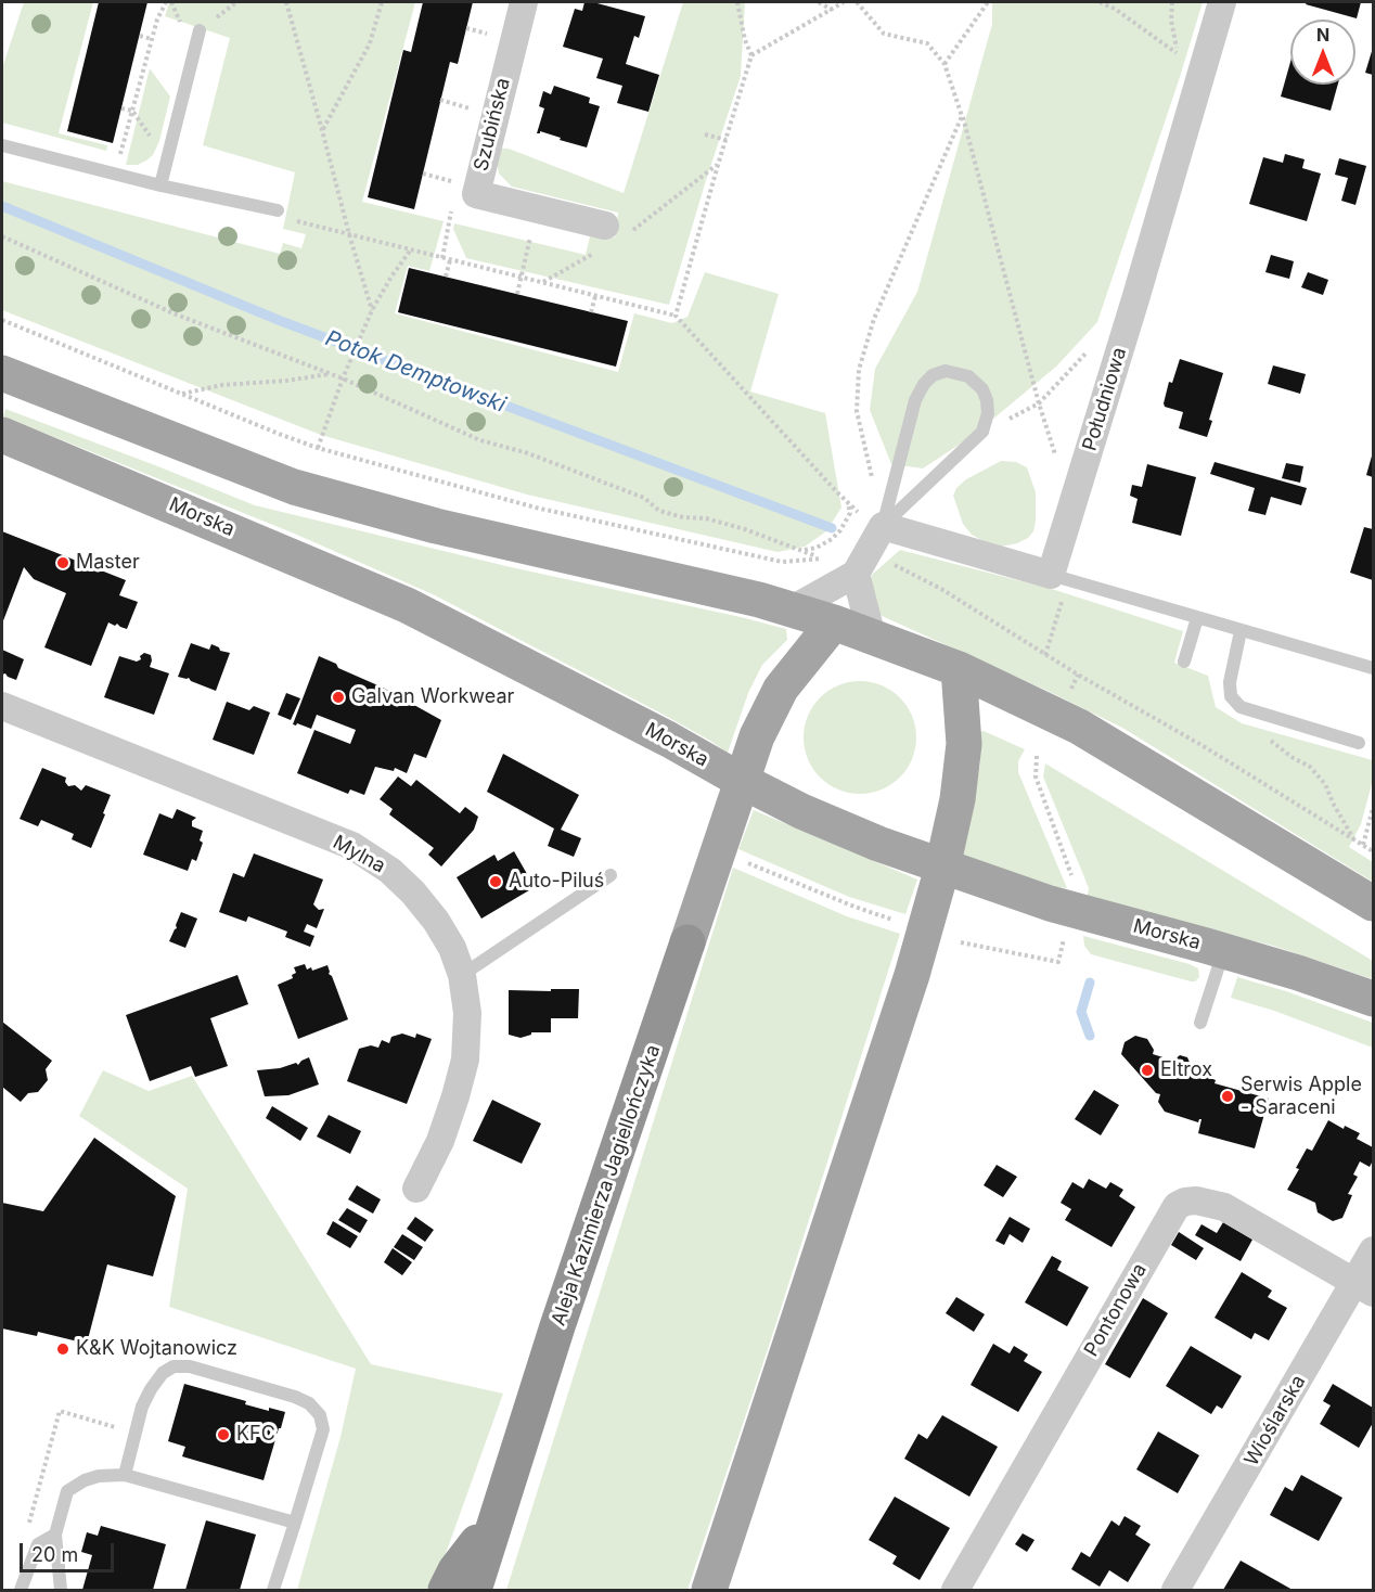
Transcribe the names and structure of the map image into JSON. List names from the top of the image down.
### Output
{
  "streets": {
    "highway": ["Aleja Kazimierza Jagiellończyka"],
    "main road": ["Morska"],
    "street": [
      "Szubińska",
      "Południowa",
      "Mylna",
      "Pontonowa",
      "Wioślarska"
    ]
  },
  "crossings": [
    ["Morska", "Aleja Kazimierza Jagiellończyka"],
    ["Pontonowa", "Wioślarska"]
  ],
  "water": ["Potok Demptowski"],
  "places": [
    "Master",
    "Galvan Workwear",
    "Auto-Piluś",
    "Eltrox",
    "Serwis Apple - Saraceni",
    "K&K Wojtanowicz",
    "KFC"
  ],
  "scale_bar": "20 m",
  "north": "top"
}
